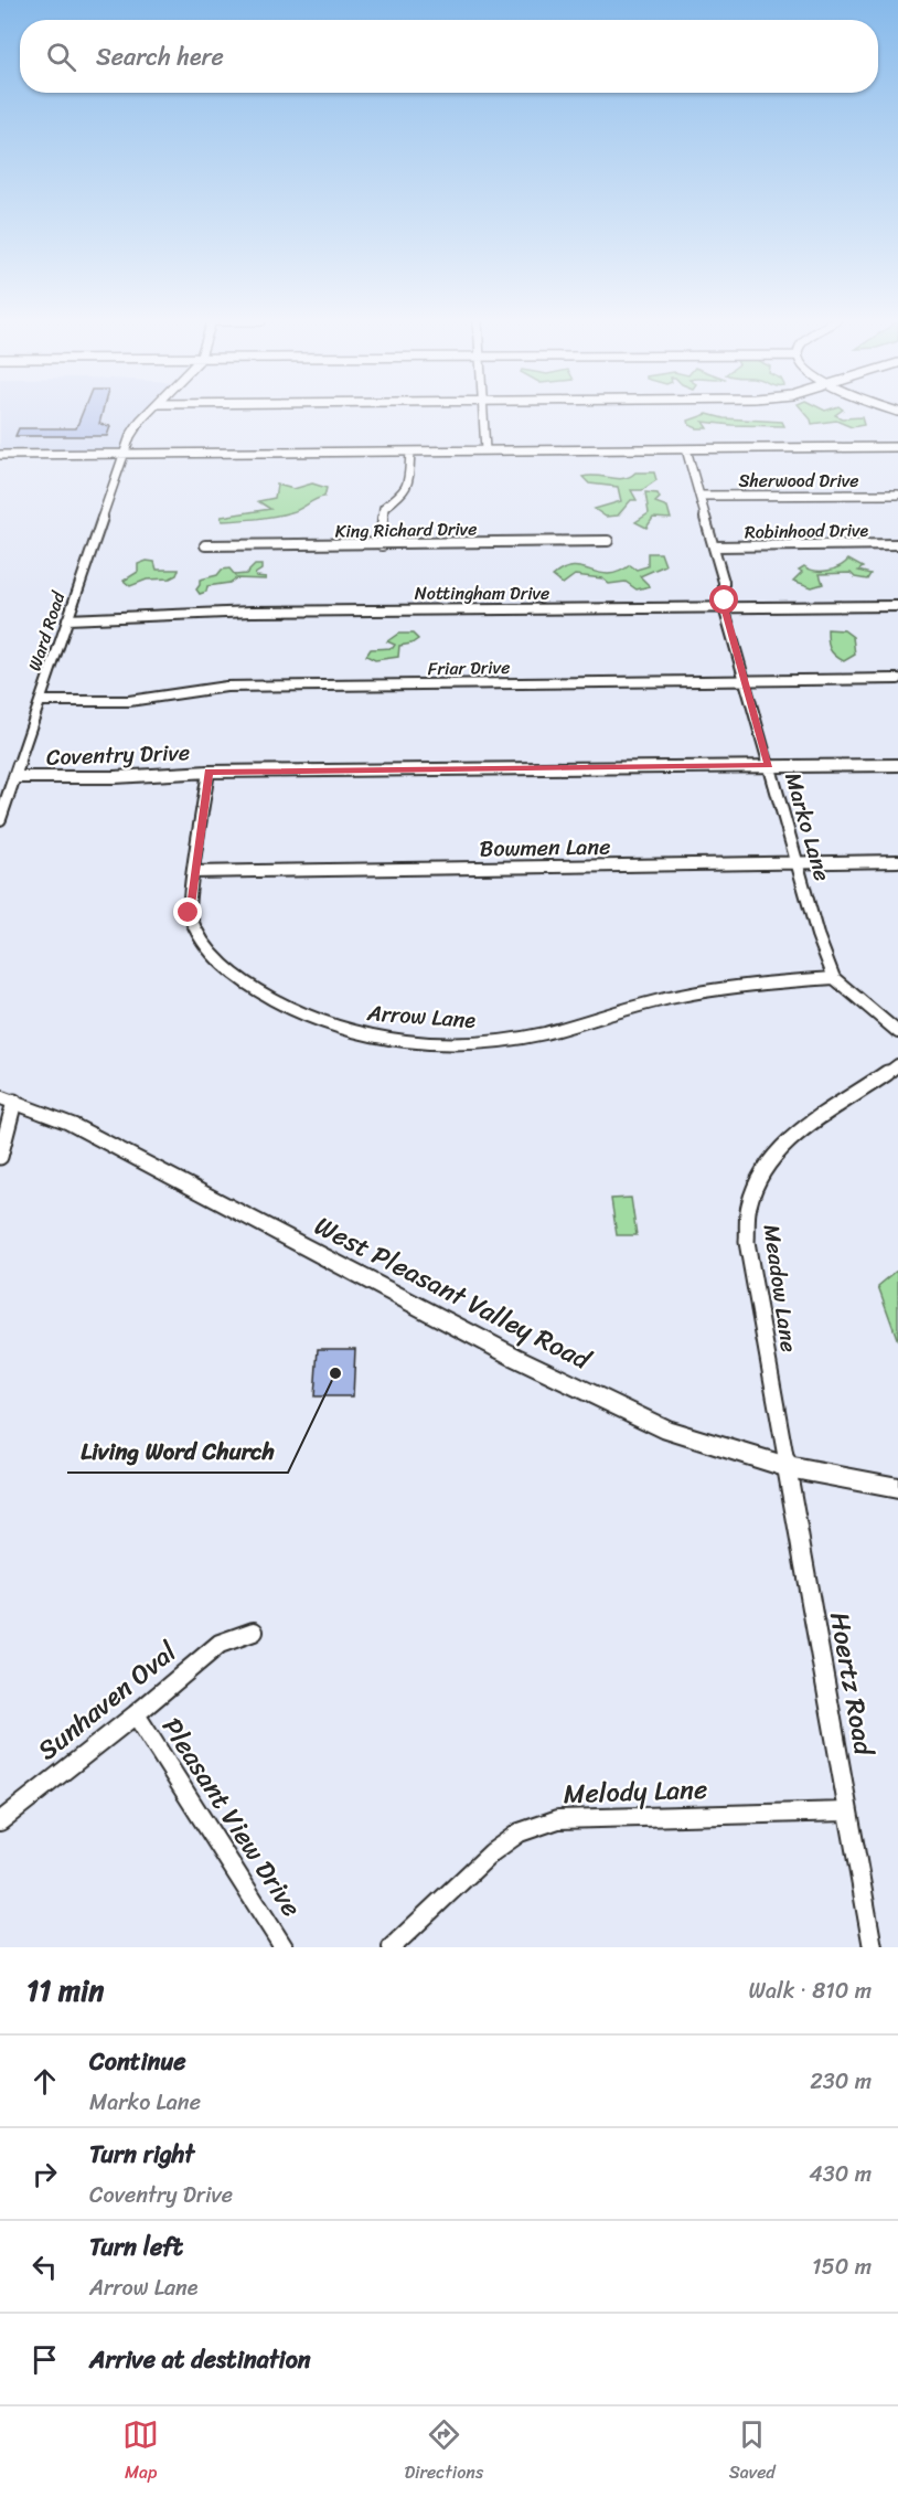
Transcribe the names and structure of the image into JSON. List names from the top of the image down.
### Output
{
  "streets": {
    "main road": ["West Pleasant Valley Road"],
    "street": [
      "Sherwood Drive",
      "King Richard Drive",
      "Robinhood Drive",
      "Nottingham Drive",
      "Ward Road",
      "Friar Drive",
      "Coventry Drive",
      "Marko Lane",
      "Bowmen Lane",
      "Arrow Lane",
      "Meadow Lane",
      "Hoertz Road",
      "Sunhaven Oval",
      "Melody Lane",
      "Pleasant View Drive"
    ]
  },
  "crossings": [
    ["Sherwood Drive", "Marko Lane"],
    ["Robinhood Drive", "Marko Lane"],
    ["Nottingham Drive", "Ward Road"],
    ["Nottingham Drive", "Marko Lane"],
    ["Ward Road", "Friar Drive"],
    ["Ward Road", "Coventry Drive"],
    ["Friar Drive", "Marko Lane"],
    ["Coventry Drive", "Marko Lane"],
    ["Coventry Drive", "Arrow Lane"],
    ["Marko Lane", "Bowmen Lane"],
    ["Marko Lane", "Arrow Lane"],
    ["Bowmen Lane", "Arrow Lane"],
    ["Meadow Lane", "West Pleasant Valley Road"],
    ["Meadow Lane", "Hoertz Road"],
    ["West Pleasant Valley Road", "Hoertz Road"],
    ["Hoertz Road", "Melody Lane"],
    ["Sunhaven Oval", "Pleasant View Drive"]
  ],
  "places": ["Living Word Church"],
  "page": {
    "search": "Search here",
    "heading": ["11 min", "Walk · 810 m"],
    "list": [
      ["Continue", "Marko Lane", "230 m"],
      ["Turn right", "Coventry Drive", "430 m"],
      ["Turn left", "Arrow Lane", "150 m"],
      "Arrive at destination"
    ],
    "nav": ["Map", "Directions", "Saved"]
  }
}
